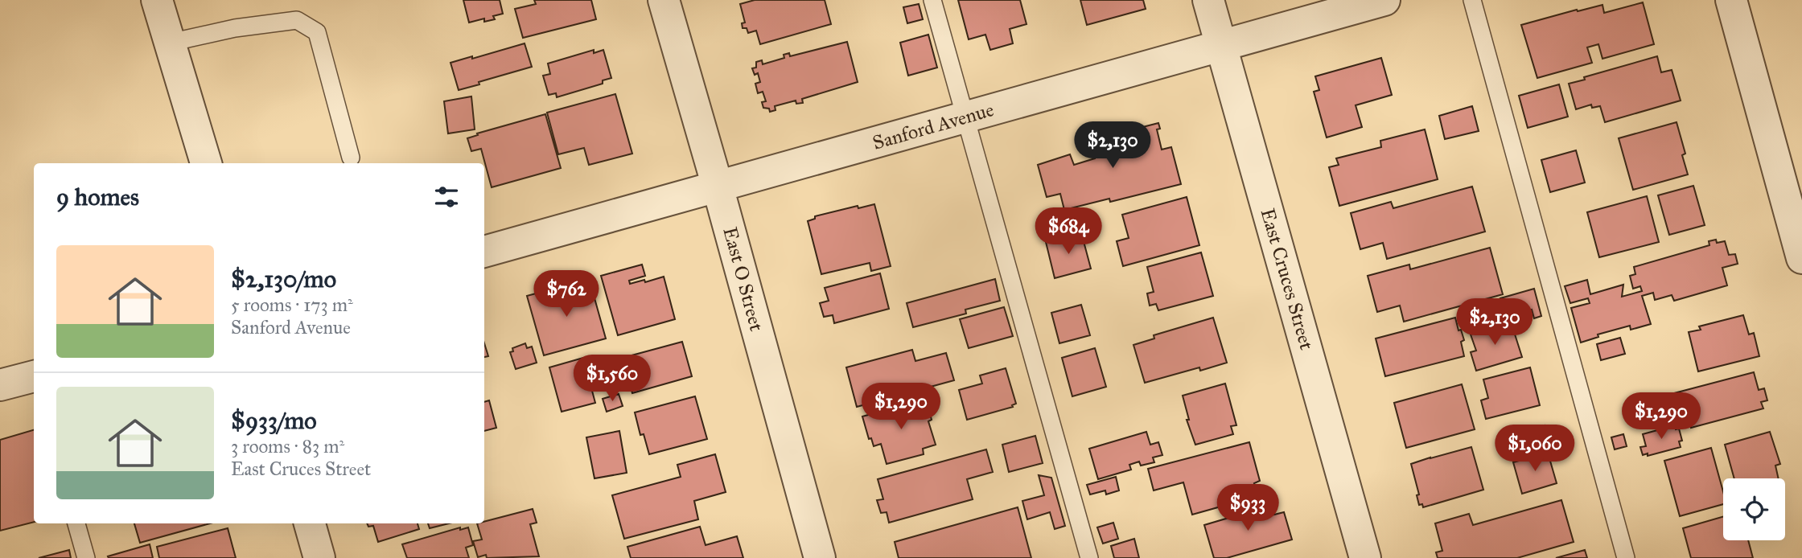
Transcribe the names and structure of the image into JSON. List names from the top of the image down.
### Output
{
  "streets": {
    "street": ["Sanford Avenue", "East O Street", "East Cruces Street"]
  },
  "crossings": [
    ["Sanford Avenue", "East O Street"],
    ["Sanford Avenue", "East Cruces Street"]
  ],
  "page": {
    "price": [
      "$2,130",
      "$684",
      "$762",
      "$2,130",
      "$1,560",
      "$1,290",
      "$1,290",
      "$1,060",
      "$933"
    ],
    "heading": "9 homes",
    "list": [
      {
        "name": "$2,130/mo",
        "note": "5 rooms · 173 m² · Sanford Avenue"
      },
      {
        "name": "$933/mo",
        "note": "3 rooms · 83 m² · East Cruces Street"
      }
    ]
  }
}
